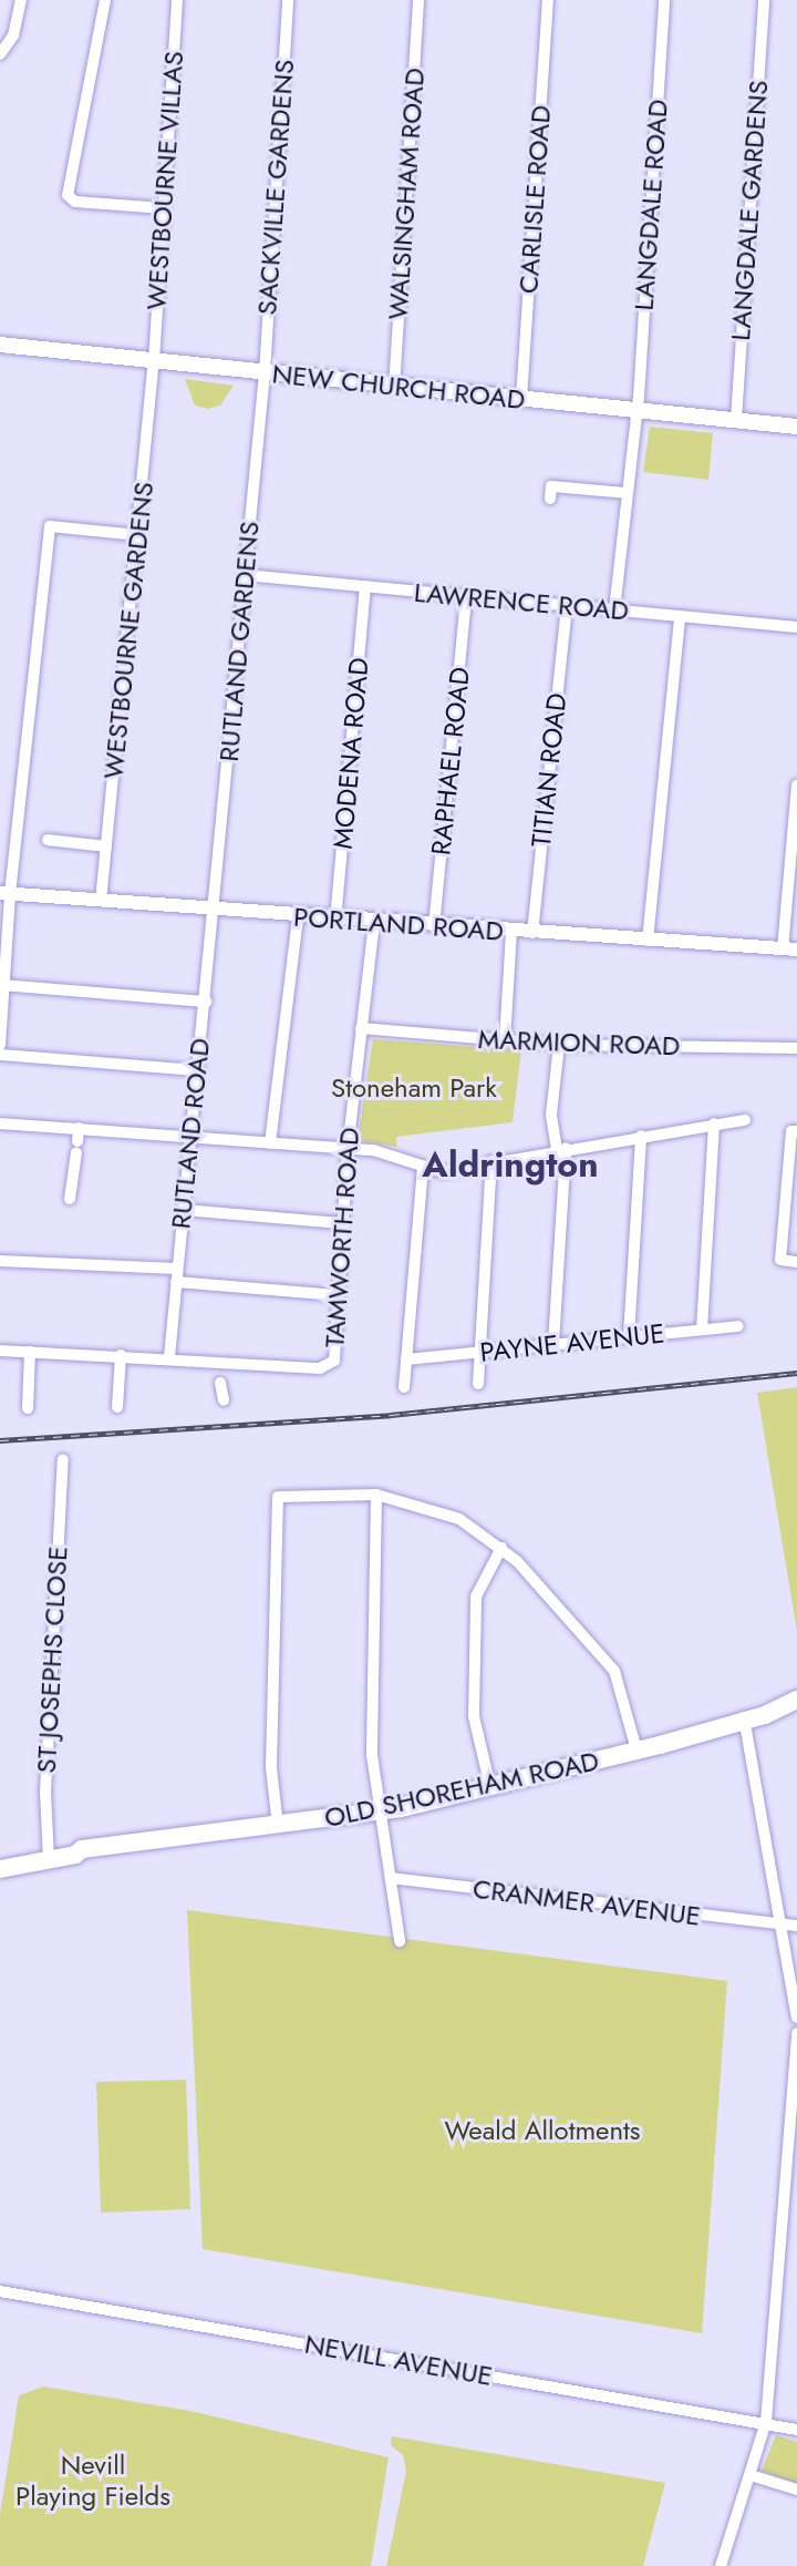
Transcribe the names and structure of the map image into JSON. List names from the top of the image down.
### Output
{
  "streets": {
    "main road": ["NEW CHURCH ROAD", "OLD SHOREHAM ROAD"],
    "street": [
      "WESTBOURNE VILLAS",
      "SACKVILLE GARDENS",
      "WALSINGHAM ROAD",
      "CARLISLE ROAD",
      "LANGDALE ROAD",
      "LANGDALE GARDENS",
      "LAWRENCE ROAD",
      "WESTBOURNE GARDENS",
      "RUTLAND GARDENS",
      "MODENA ROAD",
      "RAPHAEL ROAD",
      "TITIAN ROAD",
      "PORTLAND ROAD",
      "MARMION ROAD",
      "RUTLAND ROAD",
      "TAMWORTH ROAD",
      "PAYNE AVENUE",
      "ST JOSEPHS CLOSE",
      "CRANMER AVENUE",
      "NEVILL AVENUE"
    ]
  },
  "crossings": [
    ["WESTBOURNE VILLAS", "NEW CHURCH ROAD"],
    ["WESTBOURNE VILLAS", "WESTBOURNE GARDENS"],
    ["SACKVILLE GARDENS", "NEW CHURCH ROAD"],
    ["SACKVILLE GARDENS", "RUTLAND GARDENS"],
    ["WALSINGHAM ROAD", "NEW CHURCH ROAD"],
    ["CARLISLE ROAD", "NEW CHURCH ROAD"],
    ["LANGDALE ROAD", "NEW CHURCH ROAD"],
    ["LANGDALE ROAD", "LAWRENCE ROAD"],
    ["LANGDALE GARDENS", "NEW CHURCH ROAD"],
    ["NEW CHURCH ROAD", "WESTBOURNE GARDENS"],
    ["NEW CHURCH ROAD", "RUTLAND GARDENS"],
    ["LAWRENCE ROAD", "RUTLAND GARDENS"],
    ["LAWRENCE ROAD", "MODENA ROAD"],
    ["LAWRENCE ROAD", "RAPHAEL ROAD"],
    ["LAWRENCE ROAD", "TITIAN ROAD"],
    ["WESTBOURNE GARDENS", "PORTLAND ROAD"],
    ["RUTLAND GARDENS", "PORTLAND ROAD"],
    ["RUTLAND GARDENS", "RUTLAND ROAD"],
    ["MODENA ROAD", "PORTLAND ROAD"],
    ["RAPHAEL ROAD", "PORTLAND ROAD"],
    ["TITIAN ROAD", "PORTLAND ROAD"],
    ["PORTLAND ROAD", "RUTLAND ROAD"],
    ["PORTLAND ROAD", "TAMWORTH ROAD"],
    ["MARMION ROAD", "TAMWORTH ROAD"],
    ["ST JOSEPHS CLOSE", "OLD SHOREHAM ROAD"]
  ],
  "districts": ["Aldrington"],
  "parks": ["Stoneham Park", "Weald Allotments", "Nevill Playing Fields"]
}
